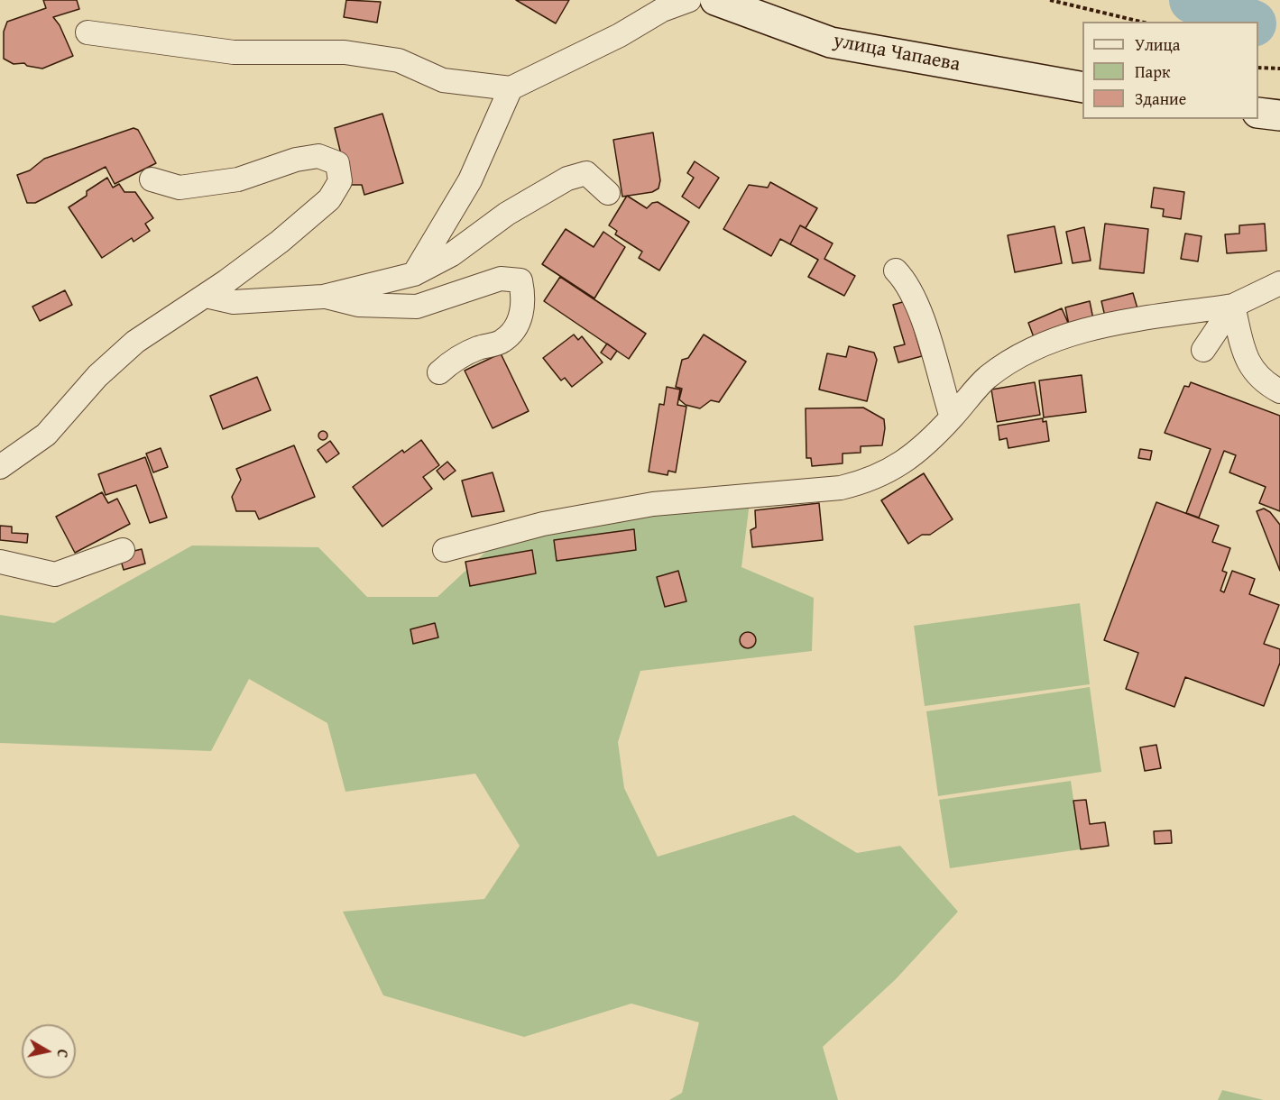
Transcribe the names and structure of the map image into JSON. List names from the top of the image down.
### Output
{
  "streets": {
    "street": ["улица Чапаева"]
  },
  "legend": ["Улица", "Парк", "Здание"],
  "north": "right"
}
